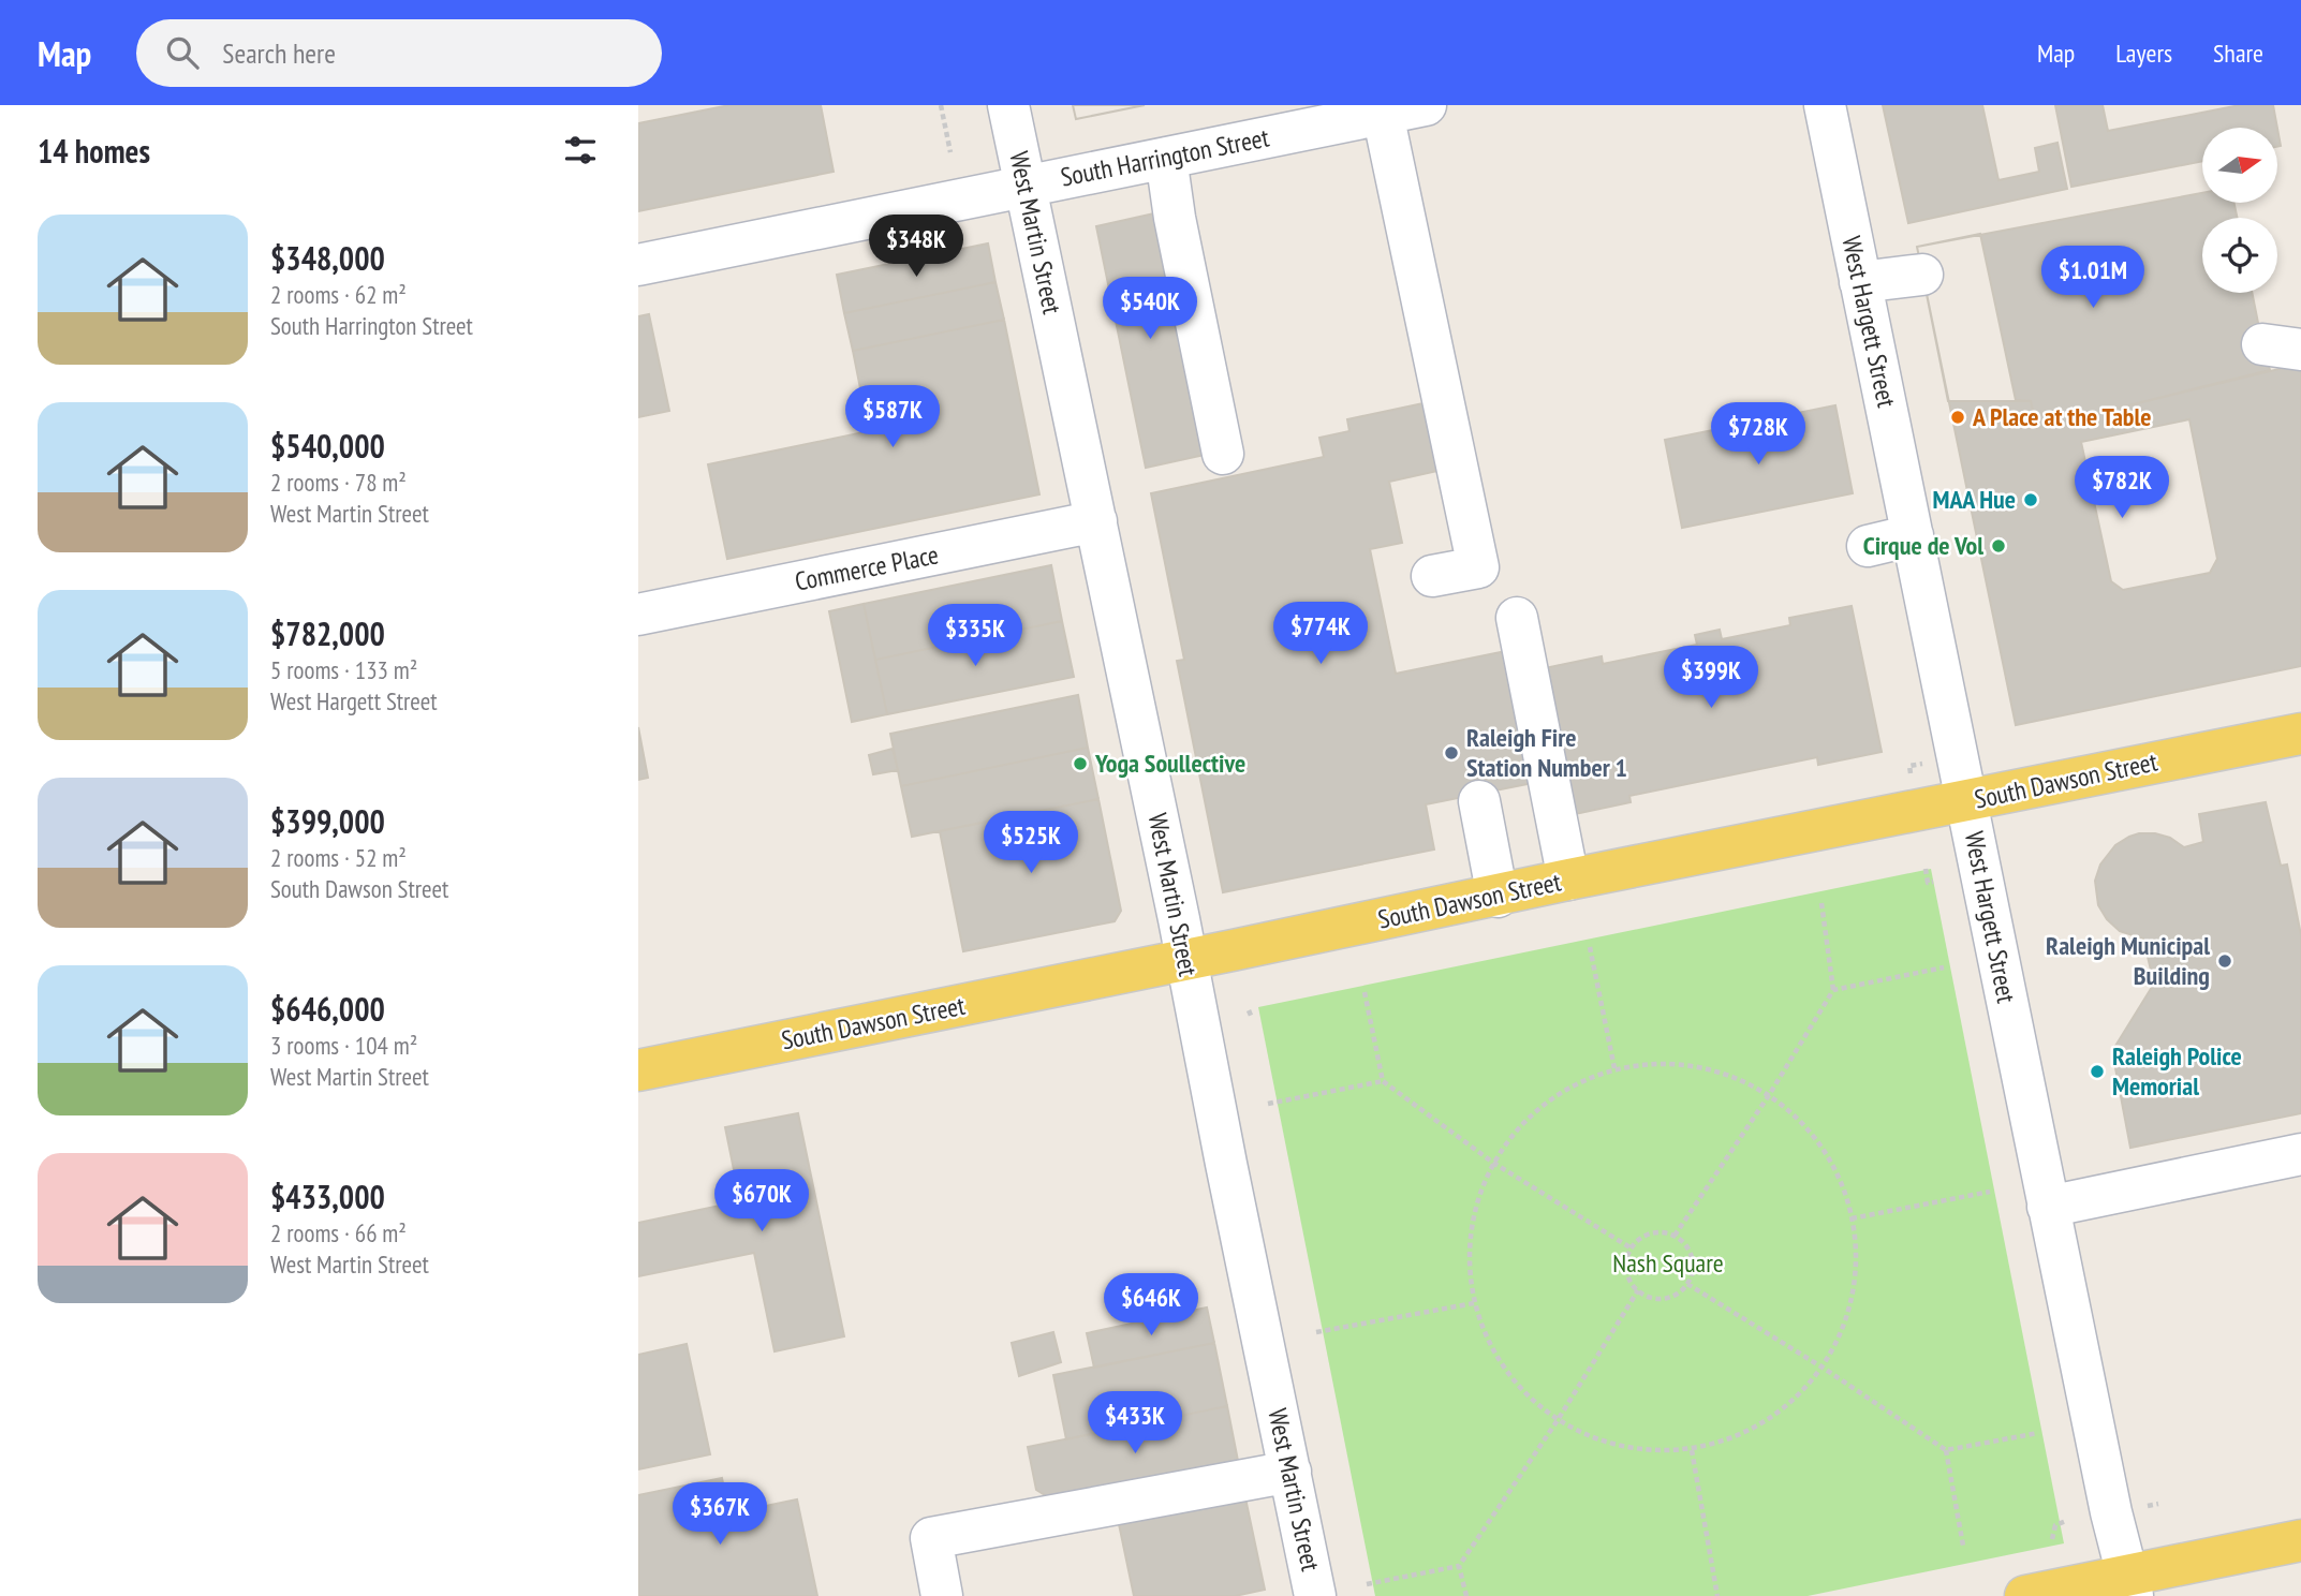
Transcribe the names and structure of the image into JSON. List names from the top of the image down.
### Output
{
  "streets": {
    "main road": ["South Dawson Street"],
    "street": [
      "South Harrington Street",
      "West Martin Street",
      "West Hargett Street",
      "Commerce Place"
    ]
  },
  "crossings": [
    ["South Harrington Street", "West Martin Street"],
    ["West Martin Street", "Commerce Place"],
    ["West Martin Street", "South Dawson Street"],
    ["West Hargett Street", "South Dawson Street"]
  ],
  "parks": ["Nash Square"],
  "places": [
    "A Place at the Table",
    "MAA Hue",
    "Cirque de Vol",
    "Raleigh Fire Station Number 1",
    "Yoga Soullective",
    "Raleigh Municipal Building",
    "Raleigh Police Memorial"
  ],
  "north": "right",
  "page": {
    "header": "Map",
    "search": "Search here",
    "nav": ["Map", "Layers", "Share"],
    "heading": "14 homes",
    "list": [
      {
        "name": "$348,000",
        "note": "2 rooms · 62 m² · South Harrington Street"
      },
      {
        "name": "$540,000",
        "note": "2 rooms · 78 m² · West Martin Street"
      },
      {
        "name": "$782,000",
        "note": "5 rooms · 133 m² · West Hargett Street"
      },
      {
        "name": "$399,000",
        "note": "2 rooms · 52 m² · South Dawson Street"
      },
      {
        "name": "$646,000",
        "note": "3 rooms · 104 m² · West Martin Street"
      },
      {
        "name": "$433,000",
        "note": "2 rooms · 66 m² · West Martin Street"
      }
    ],
    "price": [
      "$348K",
      "$1.01M",
      "$540K",
      "$587K",
      "$728K",
      "$782K",
      "$774K",
      "$335K",
      "$399K",
      "$525K",
      "$670K",
      "$646K",
      "$433K",
      "$367K"
    ]
  }
}
